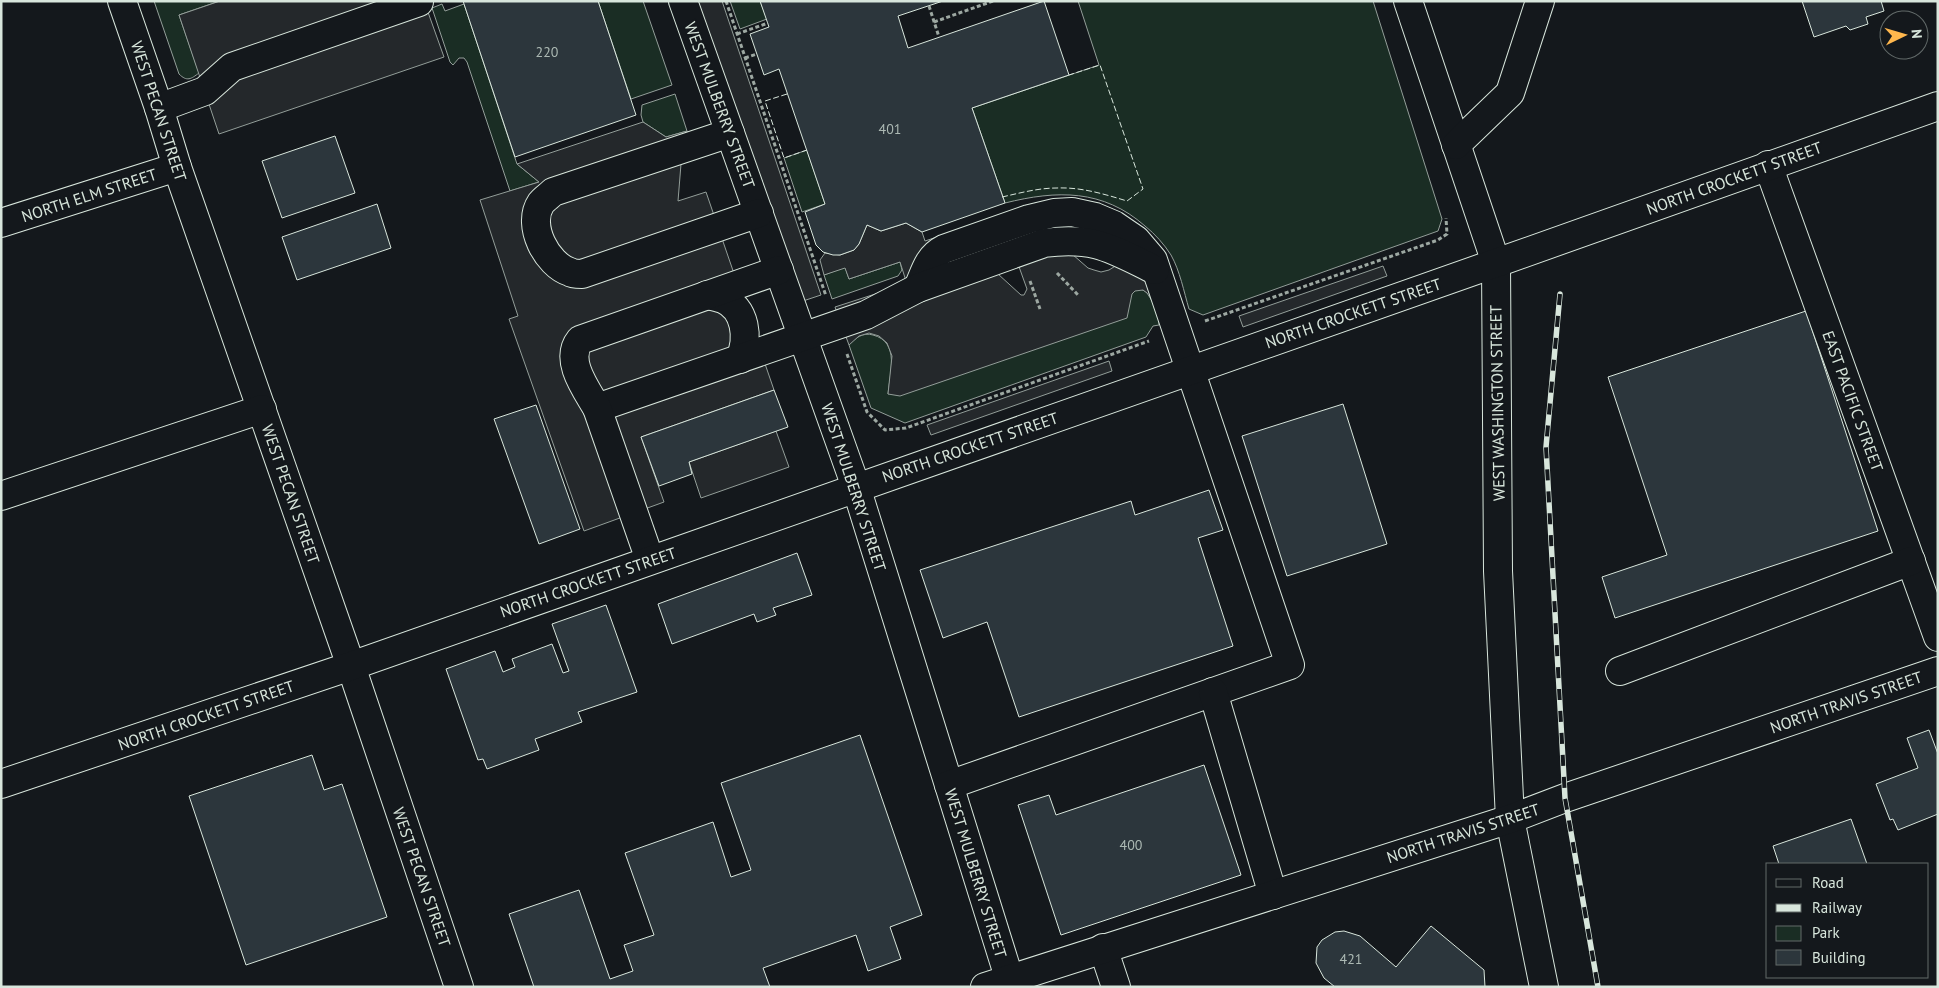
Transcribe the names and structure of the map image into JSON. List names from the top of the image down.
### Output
{
  "streets": {
    "street": [
      "WEST MULBERRY STREET",
      "WEST PECAN STREET",
      "NORTH CROCKETT STREET",
      "NORTH ELM STREET",
      "EAST PACIFIC STREET",
      "WEST WASHINGTON STREET",
      "NORTH TRAVIS STREET"
    ]
  },
  "crossings": [
    ["WEST MULBERRY STREET", "NORTH CROCKETT STREET"],
    ["WEST MULBERRY STREET", "NORTH TRAVIS STREET"],
    ["WEST PECAN STREET", "NORTH CROCKETT STREET"],
    ["WEST PECAN STREET", "NORTH ELM STREET"],
    ["NORTH CROCKETT STREET", "EAST PACIFIC STREET"],
    ["NORTH CROCKETT STREET", "WEST WASHINGTON STREET"],
    ["WEST WASHINGTON STREET", "NORTH TRAVIS STREET"]
  ],
  "house_numbers": [
    "220",
    "401",
    "400",
    "421"
  ],
  "legend": [
    "Road",
    "Railway",
    "Park",
    "Building"
  ],
  "north": "right"
}
